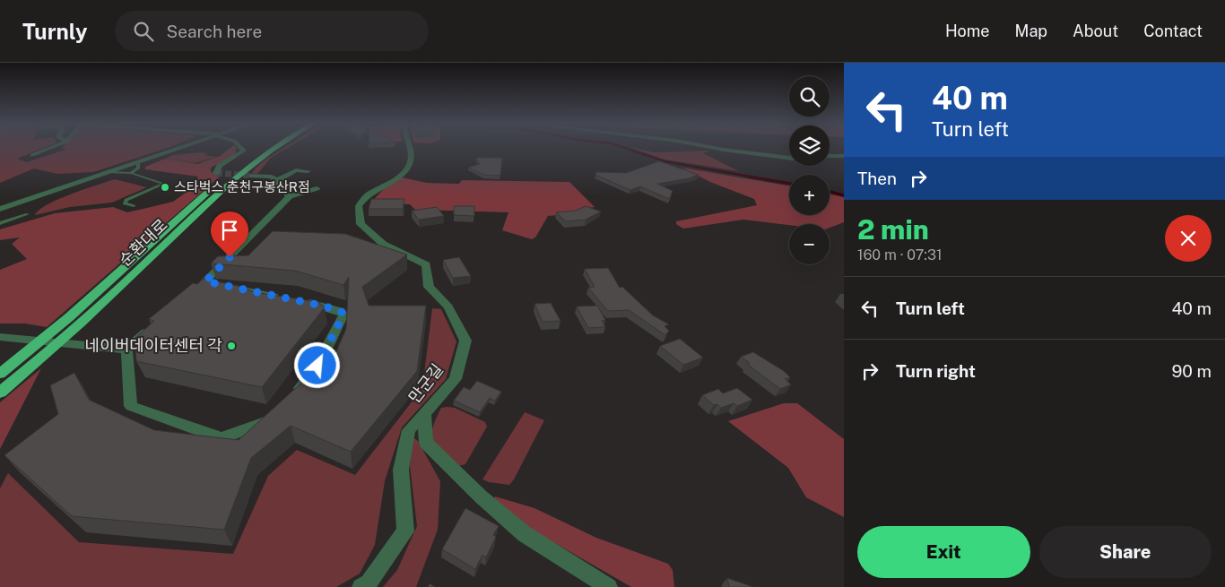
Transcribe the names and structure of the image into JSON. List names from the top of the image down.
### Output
{
  "streets": {
    "highway": ["순환대로"],
    "street": ["만군길"]
  },
  "places": ["스타벅스 춘천구봉산R점", "네이버데이터센터 각"],
  "page": {
    "header": "Turnly",
    "search": "Search here",
    "nav": [
      "Home",
      "Map",
      "About",
      "Contact"
    ],
    "turn": ["40 m", "Turn left"],
    "map_buttons": ["+", "−"],
    "then": "Then",
    "heading": ["2 min", "160 m · 07:31"],
    "list": [
      {
        "name": "Turn left",
        "value": "40 m"
      },
      {
        "name": "Turn right",
        "value": "90 m"
      }
    ],
    "buttons": ["Exit", "Share"]
  }
}
